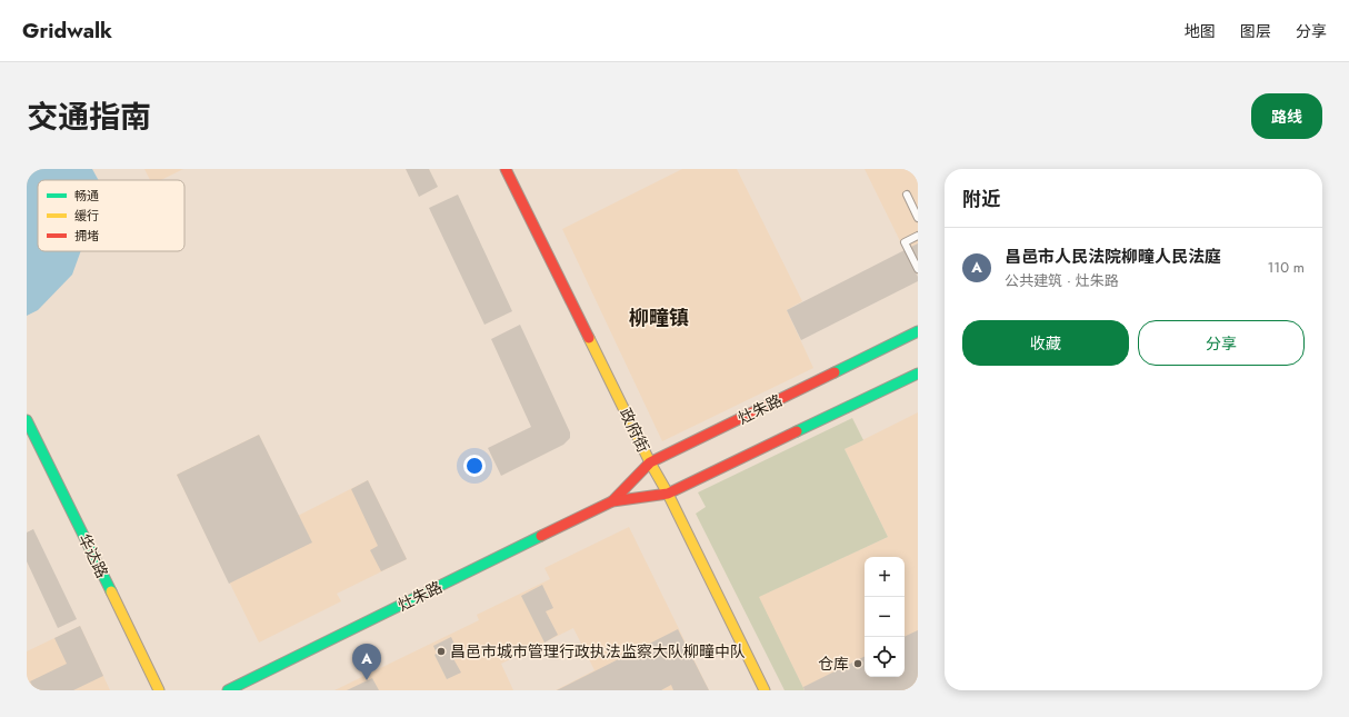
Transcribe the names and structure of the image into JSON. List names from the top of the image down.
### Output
{
  "streets": {
    "main road": ["灶朱路", "政府街", "华达路"]
  },
  "crossings": [
    ["灶朱路", "政府街"]
  ],
  "districts": ["柳疃镇"],
  "places": ["昌邑市城市管理行政执法监察大队柳疃中队", "仓库"],
  "legend": ["畅通", "缓行", "拥堵"],
  "page": {
    "header": "Gridwalk",
    "nav": ["地图", "图层", "分享"],
    "title": "交通指南",
    "buttons": [
      "路线",
      ["收藏", "分享"]
    ],
    "heading": "附近",
    "list": [
      {
        "mark": "A",
        "name": "昌邑市人民法院柳疃人民法庭",
        "note": "公共建筑 · 灶朱路",
        "value": "110 m"
      }
    ],
    "map_buttons": ["+", "−"],
    "pins": "A"
  }
}
